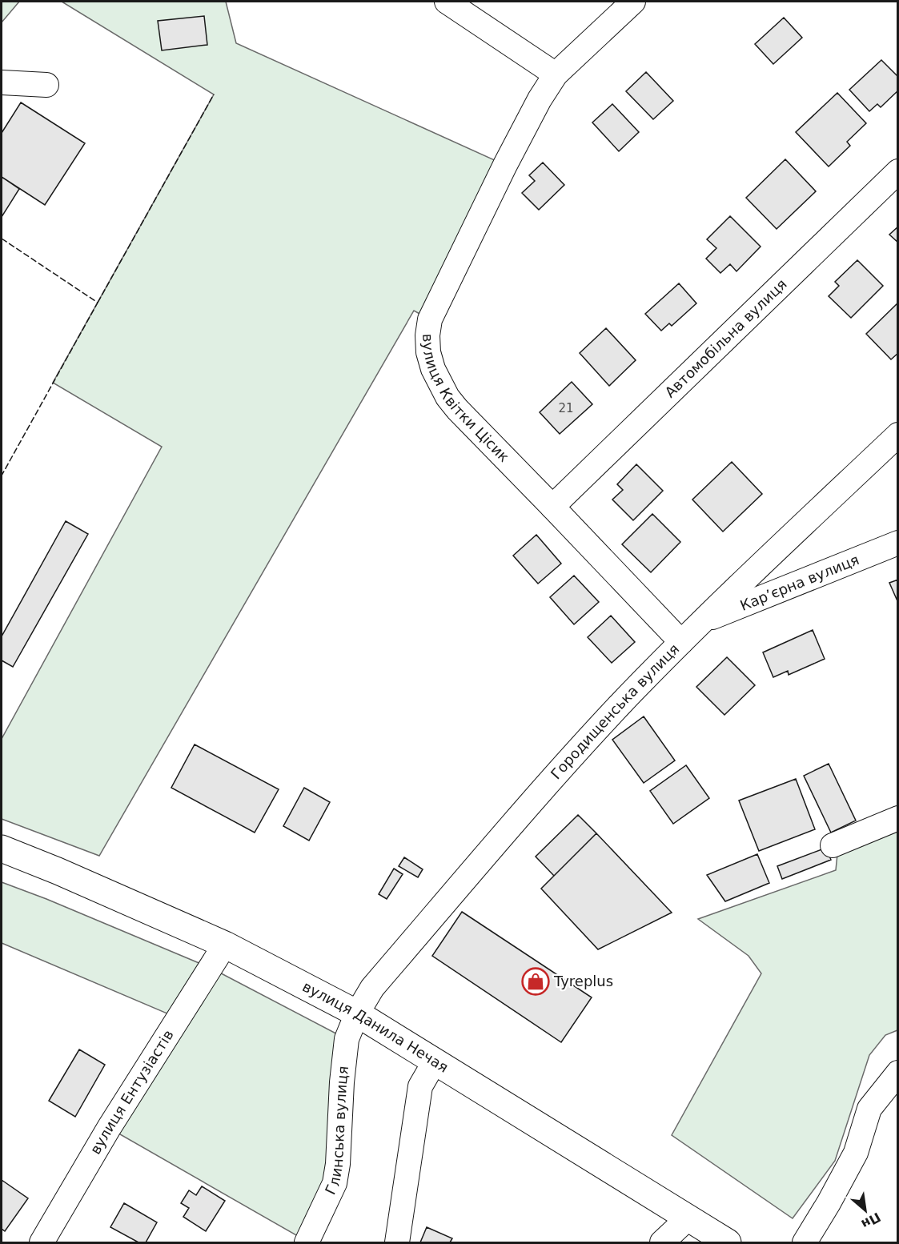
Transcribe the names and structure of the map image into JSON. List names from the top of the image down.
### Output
{
  "streets": {
    "main road": ["вулиця Данила Нечая"],
    "street": [
      "Автомобільна вулиця",
      "вулиця Квітки Цісик",
      "Карʼєрна вулиця",
      "Городищенська вулиця",
      "вулиця Ентузіастів",
      "Глинська вулиця"
    ]
  },
  "crossings": [
    ["Автомобільна вулиця", "вулиця Квітки Цісик"],
    ["вулиця Квітки Цісик", "Городищенська вулиця"],
    ["Карʼєрна вулиця", "Городищенська вулиця"],
    ["Городищенська вулиця", "вулиця Данила Нечая"],
    ["Городищенська вулиця", "Глинська вулиця"],
    ["вулиця Данила Нечая", "вулиця Ентузіастів"],
    ["вулиця Данила Нечая", "Глинська вулиця"]
  ],
  "places": {
    "shop": ["Tyreplus"]
  },
  "house_numbers": ["21"],
  "north": "bottom right"
}
